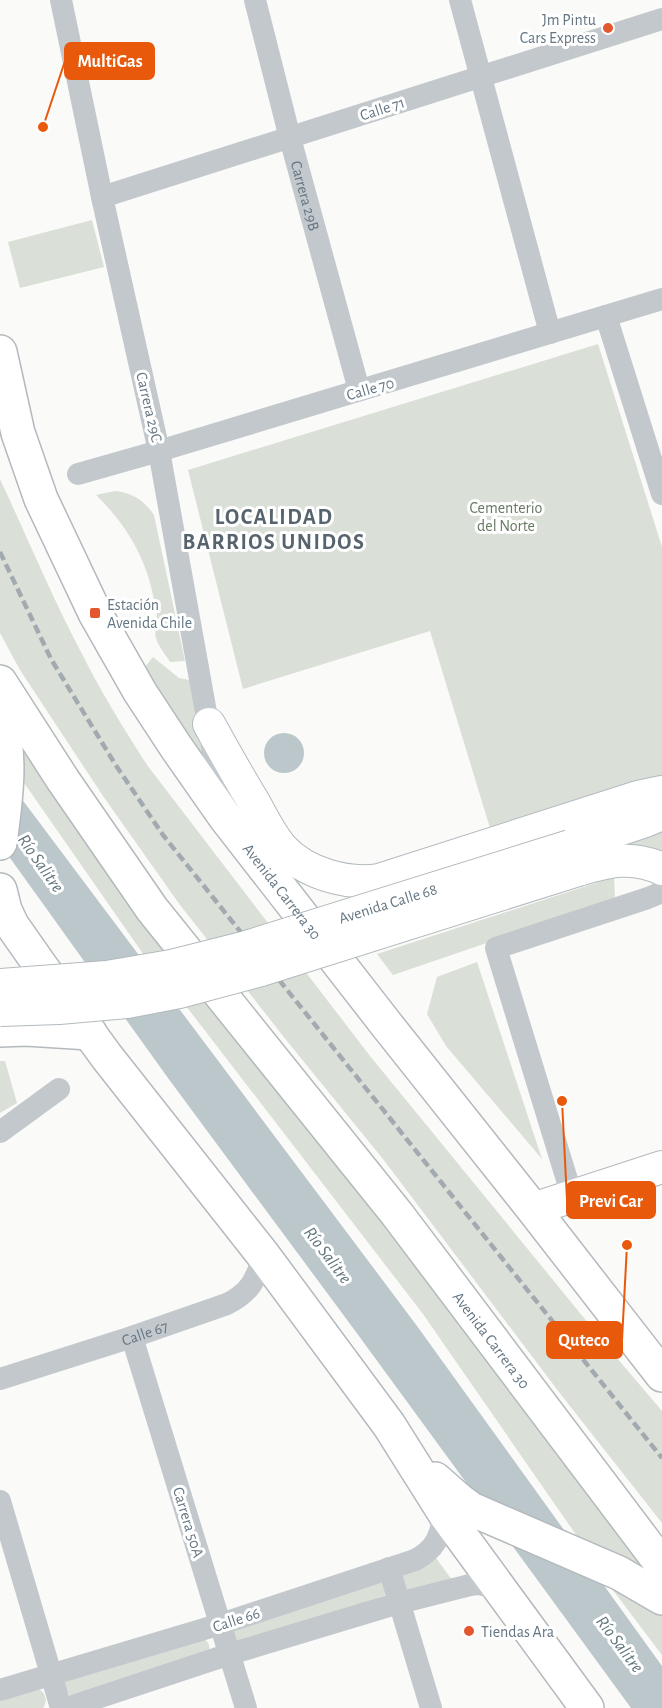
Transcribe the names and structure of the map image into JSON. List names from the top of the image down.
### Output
{
  "streets": {
    "highway": ["Avenida Carrera 30"],
    "main road": ["Avenida Calle 68"],
    "street": [
      "Calle 71",
      "Carrera 29B",
      "Calle 70",
      "Carrera 29C",
      "Calle 67",
      "Carrera 50A",
      "Calle 66"
    ]
  },
  "crossings": [
    ["Calle 71", "Carrera 29B"],
    ["Calle 71", "Carrera 29C"],
    ["Carrera 29B", "Calle 70"],
    ["Calle 70", "Carrera 29C"],
    ["Carrera 29C", "Avenida Carrera 30"],
    ["Calle 67", "Carrera 50A"],
    ["Carrera 50A", "Calle 66"]
  ],
  "districts": ["LOCALIDAD BARRIOS UNIDOS"],
  "water": ["Río Salitre"],
  "parks": ["Cementerio del Norte"],
  "places": {
    "other": [
      "Jm Pintu Cars Express",
      "MultiGas",
      "Previ Car",
      "Quteco",
      "Tiendas Ara"
    ],
    "transit": ["Estación Avenida Chile"]
  }
}
